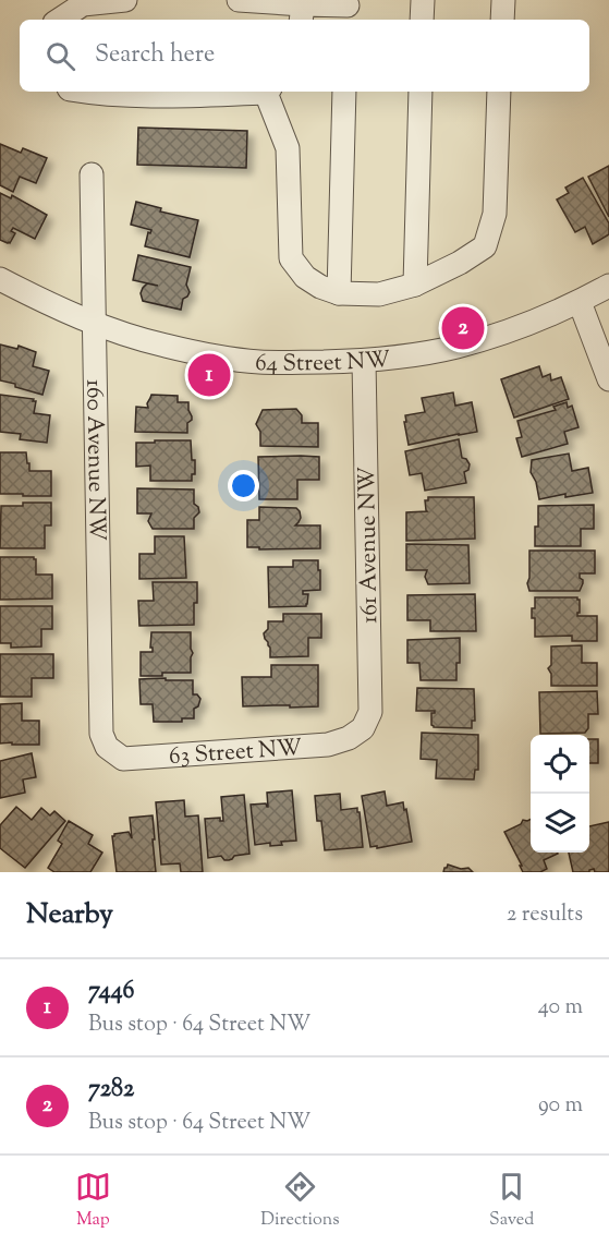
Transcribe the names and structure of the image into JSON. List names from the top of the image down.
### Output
{
  "streets": {
    "street": [
      "64 Street NW",
      "160 Avenue NW",
      "161 Avenue NW",
      "63 Street NW"
    ]
  },
  "crossings": [
    ["64 Street NW", "160 Avenue NW"],
    ["64 Street NW", "161 Avenue NW"],
    ["160 Avenue NW", "63 Street NW"],
    ["161 Avenue NW", "63 Street NW"]
  ],
  "page": {
    "search": "Search here",
    "pins": ["2", "1"],
    "heading": ["Nearby", "2 results"],
    "list": [
      {
        "mark": "1",
        "name": "7446",
        "note": "Bus stop · 64 Street NW",
        "value": "40 m"
      },
      {
        "mark": "2",
        "name": "7282",
        "note": "Bus stop · 64 Street NW",
        "value": "90 m"
      }
    ],
    "nav": ["Map", "Directions", "Saved"]
  }
}
